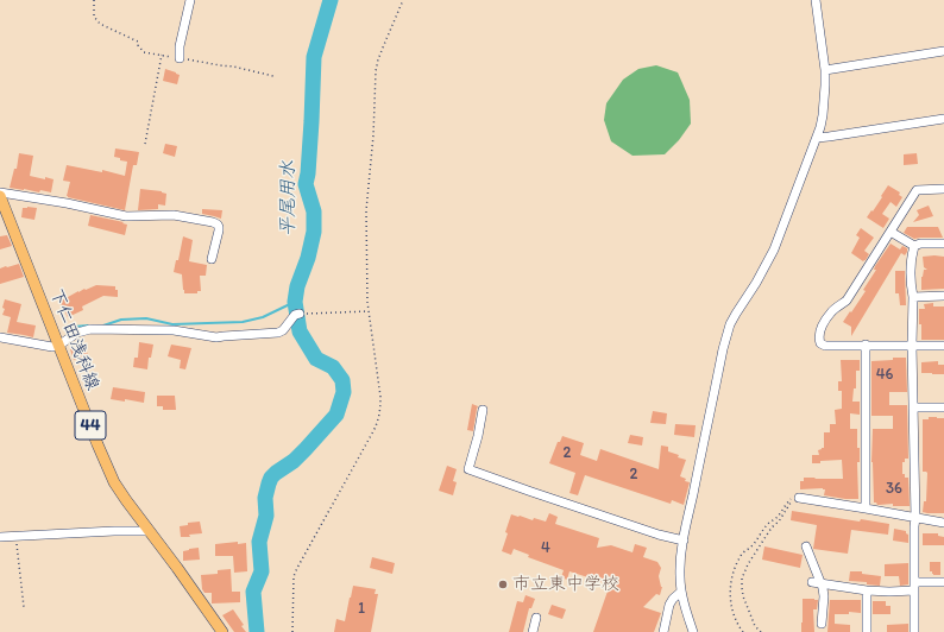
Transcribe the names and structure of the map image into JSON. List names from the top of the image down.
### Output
{
  "streets": {
    "main road": ["下仁田浅科線", "44"]
  },
  "water": ["平尾用水"],
  "places": ["市立東中学校"],
  "house_numbers": [
    "46",
    "2",
    "2",
    "36",
    "4",
    "1"
  ]
}
